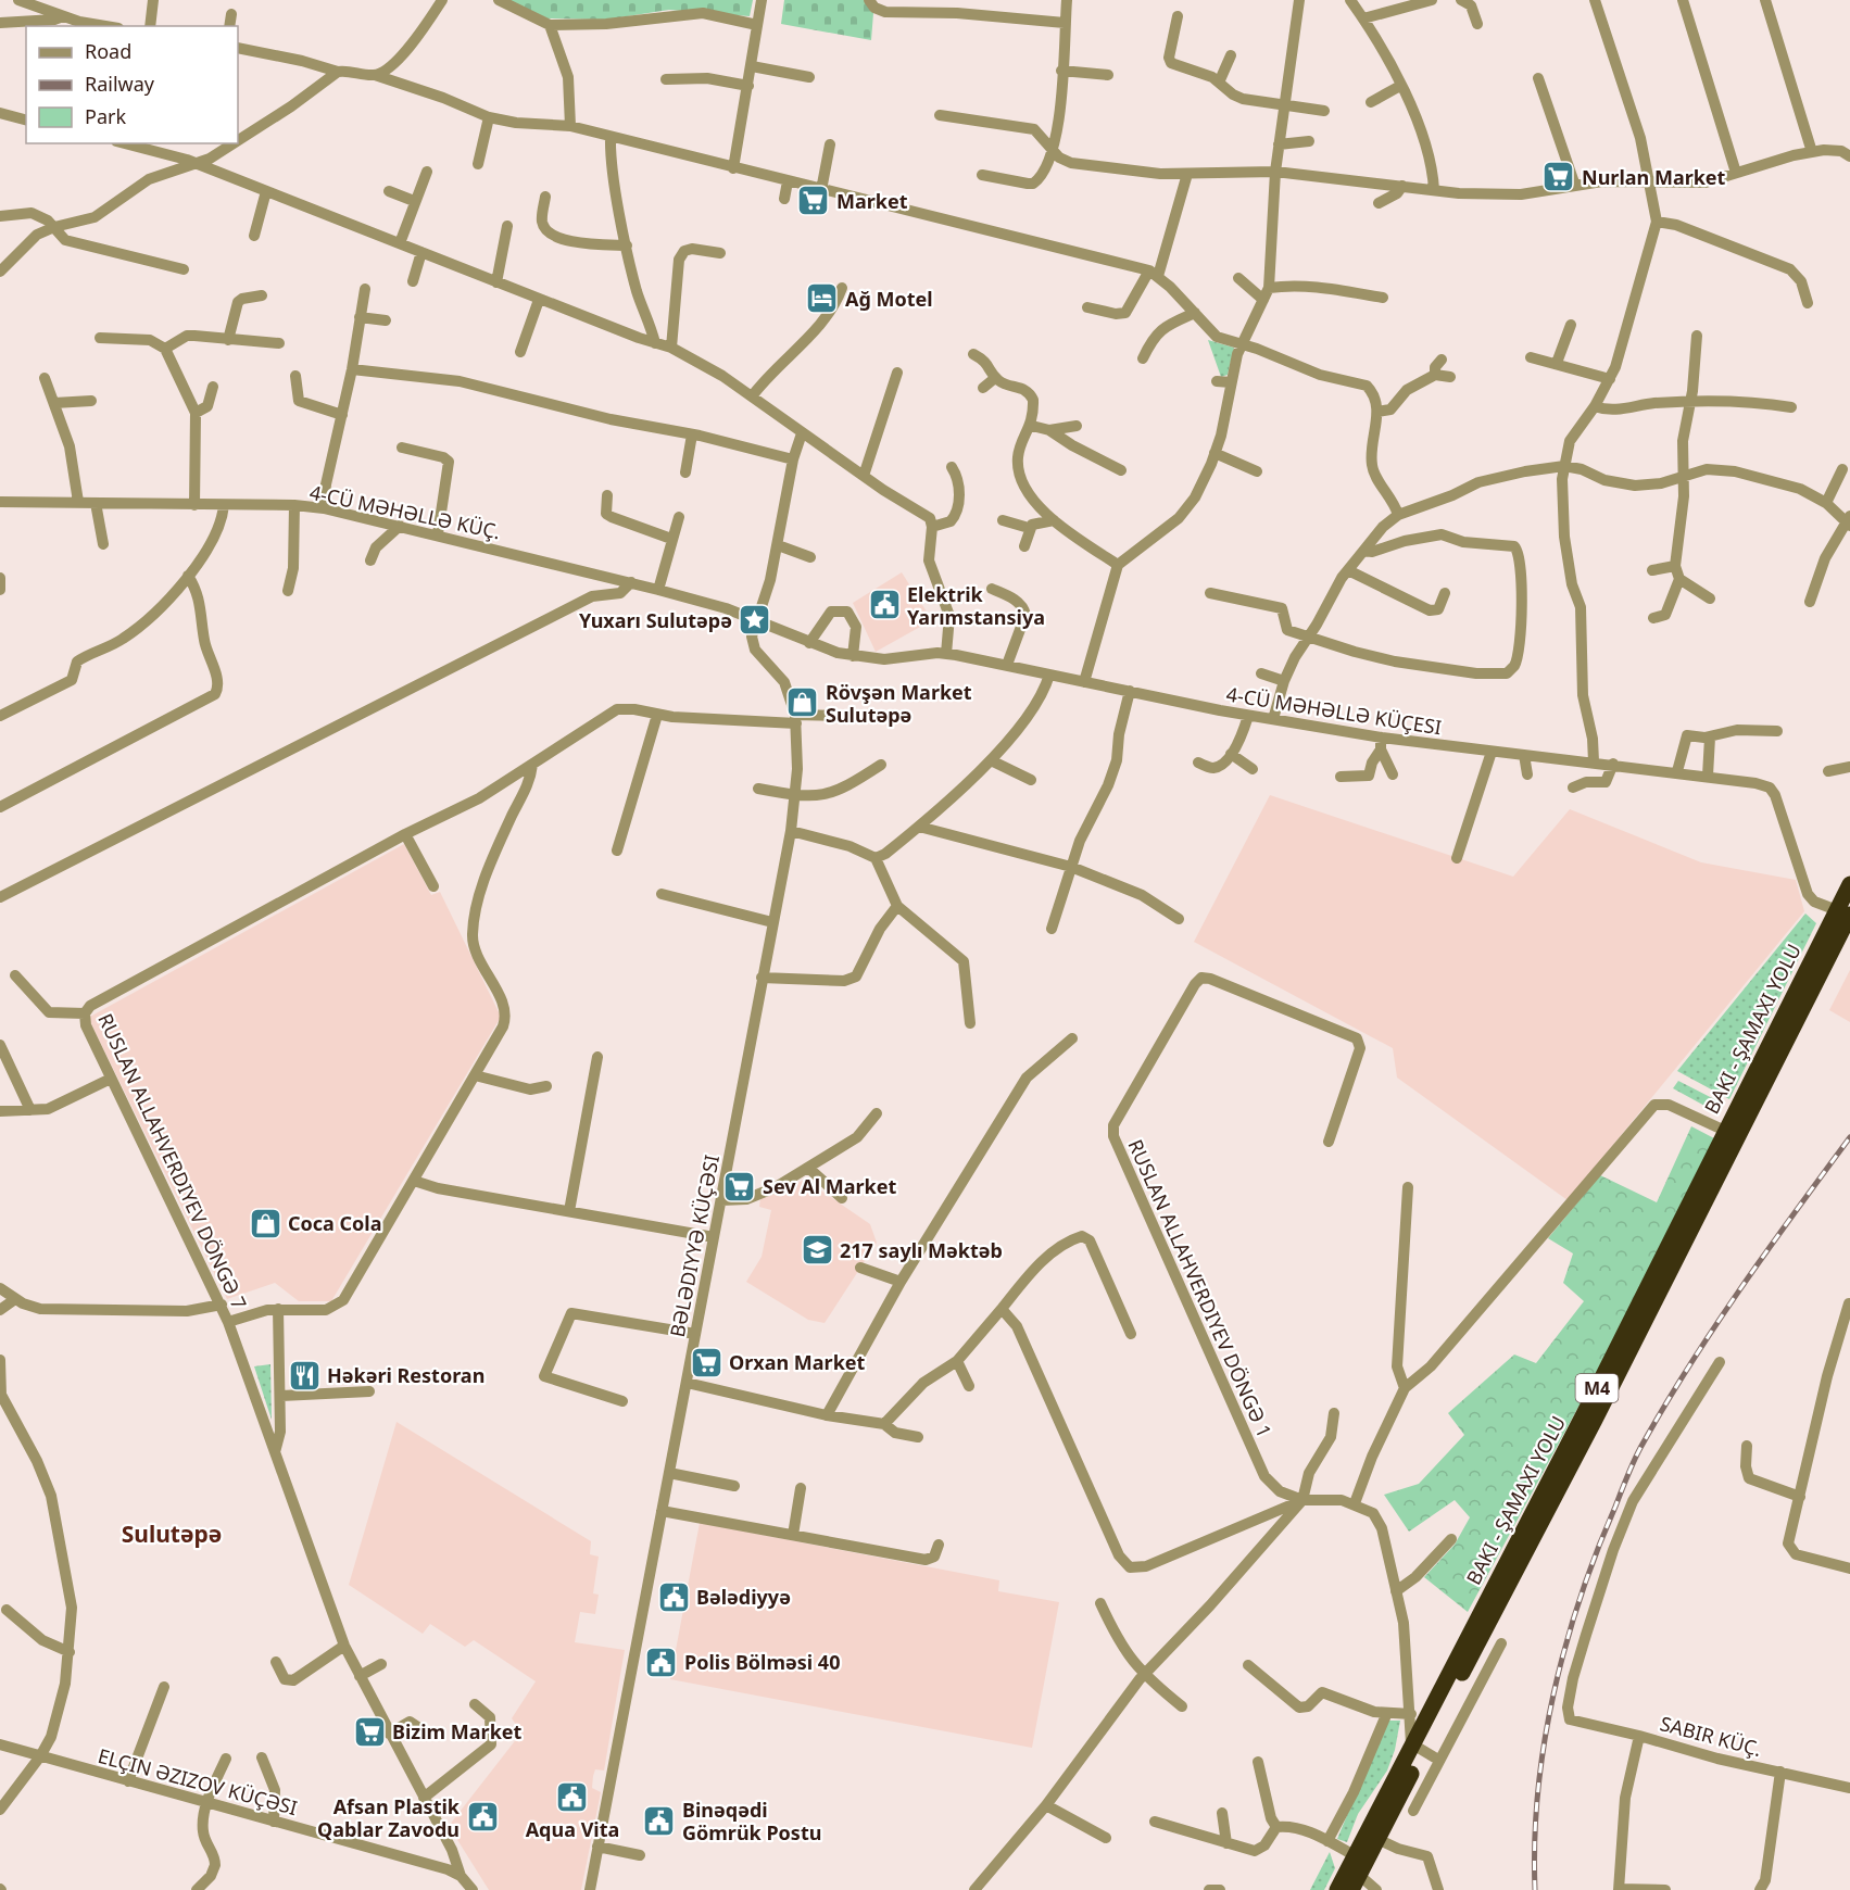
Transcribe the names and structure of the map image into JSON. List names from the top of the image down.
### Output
{
  "streets": {
    "highway": ["M4"],
    "street": [
      "4-CÜ MƏHƏLLƏ KÜÇ.",
      "4-CÜ MƏHƏLLƏ KÜÇESI",
      "RUSLAN ALLAHVERDIYEV DÖNGƏ 7",
      "BƏLƏDIYYƏ KÜÇƏSI",
      "RUSLAN ALLAHVERDIYEV DÖNGƏ 1",
      "SABIR KÜÇ.",
      "ELÇIN ƏZIZOV KÜÇƏSI"
    ]
  },
  "crossings": [
    ["4-CÜ MƏHƏLLƏ KÜÇ.", "4-CÜ MƏHƏLLƏ KÜÇESI"],
    ["4-CÜ MƏHƏLLƏ KÜÇ.", "BƏLƏDIYYƏ KÜÇƏSI"],
    ["4-CÜ MƏHƏLLƏ KÜÇESI", "BƏLƏDIYYƏ KÜÇƏSI"],
    ["4-CÜ MƏHƏLLƏ KÜÇESI", "M4"],
    ["RUSLAN ALLAHVERDIYEV DÖNGƏ 7", "BƏLƏDIYYƏ KÜÇƏSI"],
    ["RUSLAN ALLAHVERDIYEV DÖNGƏ 7", "ELÇIN ƏZIZOV KÜÇƏSI"]
  ],
  "districts": ["Sulutəpə"],
  "places": {
    "supermarket": [
      "Nurlan Market",
      "Market",
      "Sev Al Market",
      "Orxan Market",
      "Bizim Market"
    ],
    "hotel": ["Ağ Motel"],
    "public building": [
      "Elektrik Yarımstansiya",
      "Bələdiyyə",
      "Polis Bölməsi 40",
      "Aqua Vita",
      "Afsan Plastik Qablar Zavodu",
      "Binəqədi Gömrük Postu"
    ],
    "place": ["Yuxarı Sulutəpə"],
    "shop": ["Rövşən Market Sulutəpə", "Coca Cola"],
    "school or university": ["217 saylı Məktəb"],
    "restaurant": ["Həkəri Restoran"]
  },
  "legend": ["Road", "Railway", "Park"]
}
